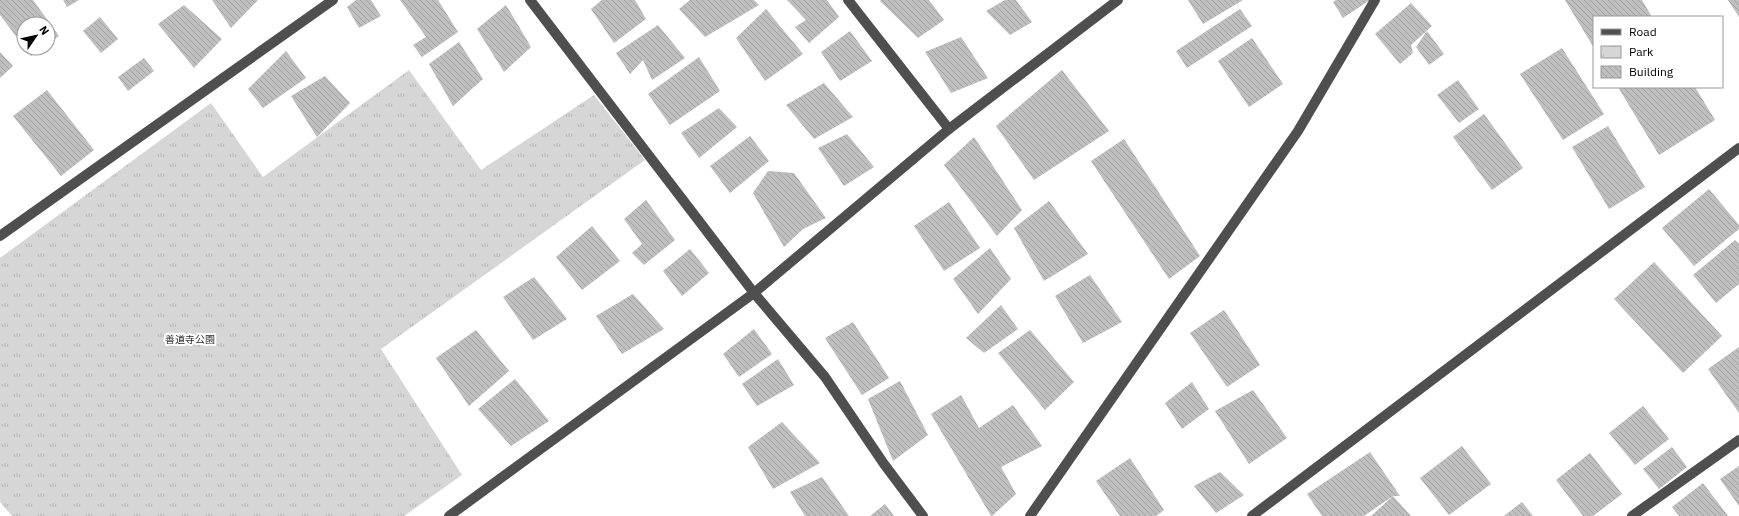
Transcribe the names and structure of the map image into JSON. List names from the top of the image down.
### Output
{
  "parks": ["善道寺公園"],
  "legend": ["Road", "Park", "Building"],
  "north": "top right"
}
